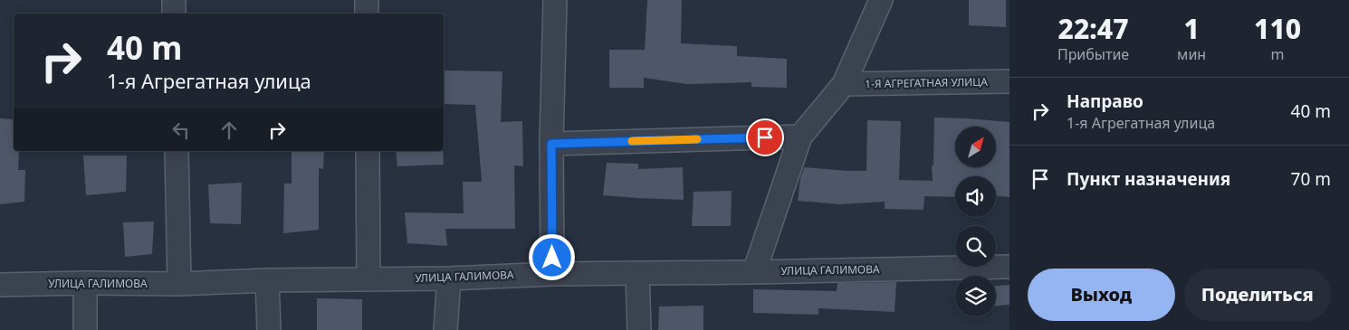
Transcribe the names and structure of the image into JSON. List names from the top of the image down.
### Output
{
  "streets": {
    "street": ["1-Я АГРЕГАТНАЯ УЛИЦА", "УЛИЦА ГАЛИМОВА"]
  },
  "north": "top right",
  "page": {
    "eta": [
      "22:47",
      "Прибытие",
      "1",
      "мин",
      "110",
      "m"
    ],
    "turn": ["40 m", "1-я Агрегатная улица"],
    "list": [
      {
        "name": "Направо",
        "note": "1-я Агрегатная улица",
        "value": "40 m"
      },
      {
        "name": "Пункт назначения",
        "value": "70 m"
      }
    ],
    "buttons": ["Выход", "Поделиться"]
  }
}
